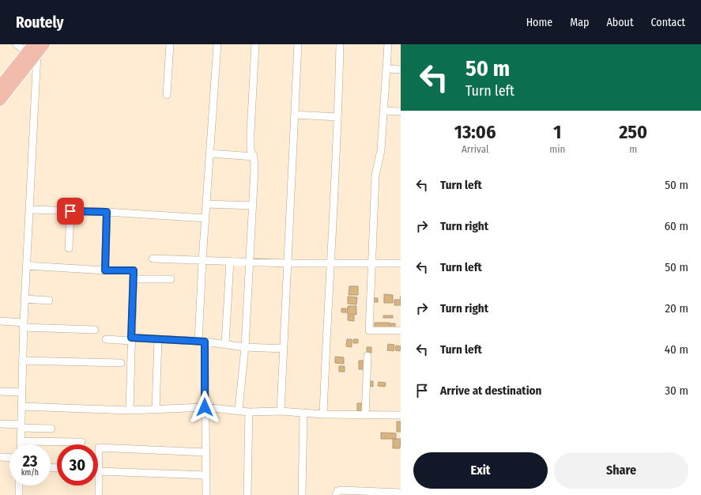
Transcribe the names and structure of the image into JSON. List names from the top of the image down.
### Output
{
  "page": {
    "header": "Routely",
    "nav": [
      "Home",
      "Map",
      "About",
      "Contact"
    ],
    "turn": ["50 m", "Turn left"],
    "eta": [
      "13:06",
      "Arrival",
      "1",
      "min",
      "250",
      "m"
    ],
    "list": [
      {
        "name": "Turn left",
        "value": "50 m"
      },
      {
        "name": "Turn right",
        "value": "60 m"
      },
      {
        "name": "Turn left",
        "value": "50 m"
      },
      {
        "name": "Turn right",
        "value": "20 m"
      },
      {
        "name": "Turn left",
        "value": "40 m"
      },
      {
        "name": "Arrive at destination",
        "value": "30 m"
      }
    ],
    "speed": "23 km/h",
    "limit": "30",
    "buttons": ["Exit", "Share"]
  }
}
